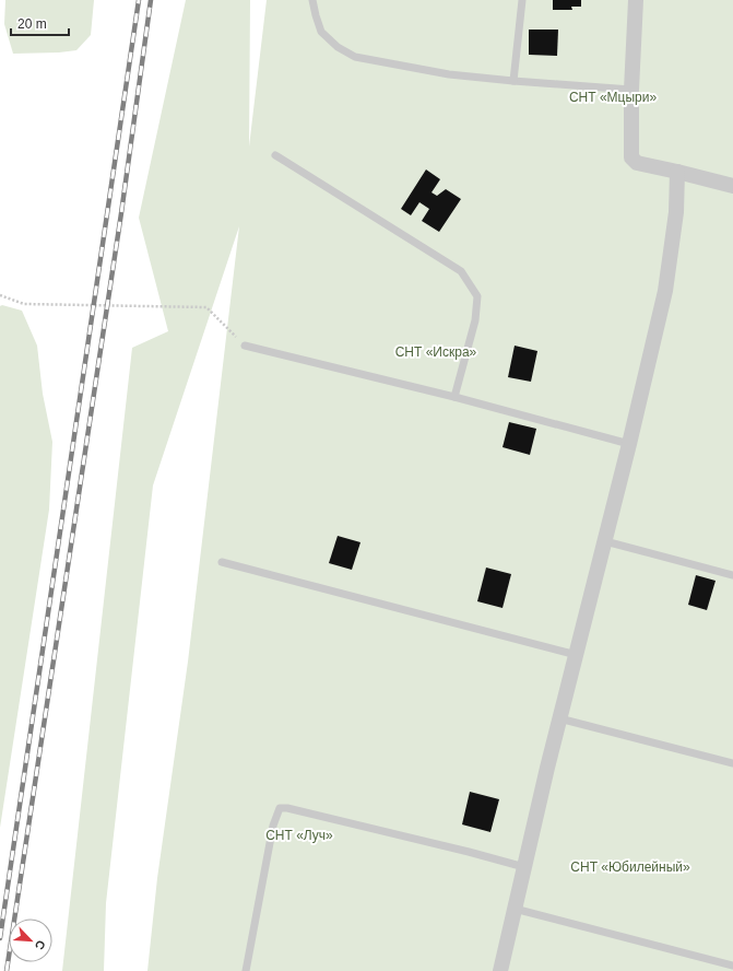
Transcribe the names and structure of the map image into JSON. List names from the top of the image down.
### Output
{
  "parks": [
    "СНТ «Мцыри»",
    "СНТ «Искра»",
    "СНТ «Луч»",
    "СНТ «Юбилейный»"
  ],
  "scale_bar": "20 m",
  "north": "bottom right"
}
